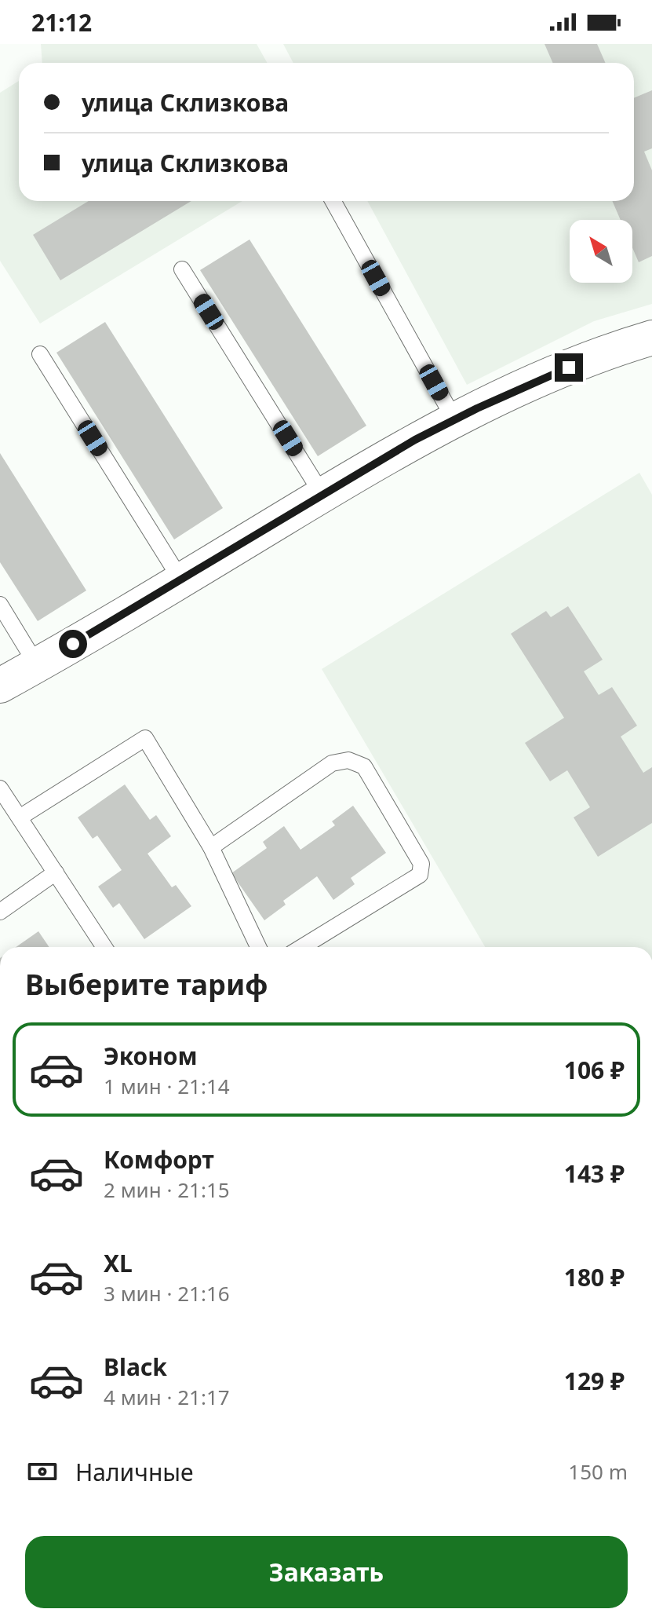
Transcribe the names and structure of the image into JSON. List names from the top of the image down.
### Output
{
  "north": "top left",
  "page": {
    "status": "21:12",
    "banner": ["улица Склизкова", "улица Склизкова"],
    "heading": "Выберите тариф",
    "list": [
      {
        "name": "Эконом",
        "note": "1 мин · 21:14",
        "value": "106 ₽"
      },
      {
        "name": "Комфорт",
        "note": "2 мин · 21:15",
        "value": "143 ₽"
      },
      {
        "name": "XL",
        "note": "3 мин · 21:16",
        "value": "180 ₽"
      },
      {
        "name": "Black",
        "note": "4 мин · 21:17",
        "value": "129 ₽"
      }
    ],
    "pay": ["Наличные", "150 m"],
    "buttons": "Заказать"
  }
}
